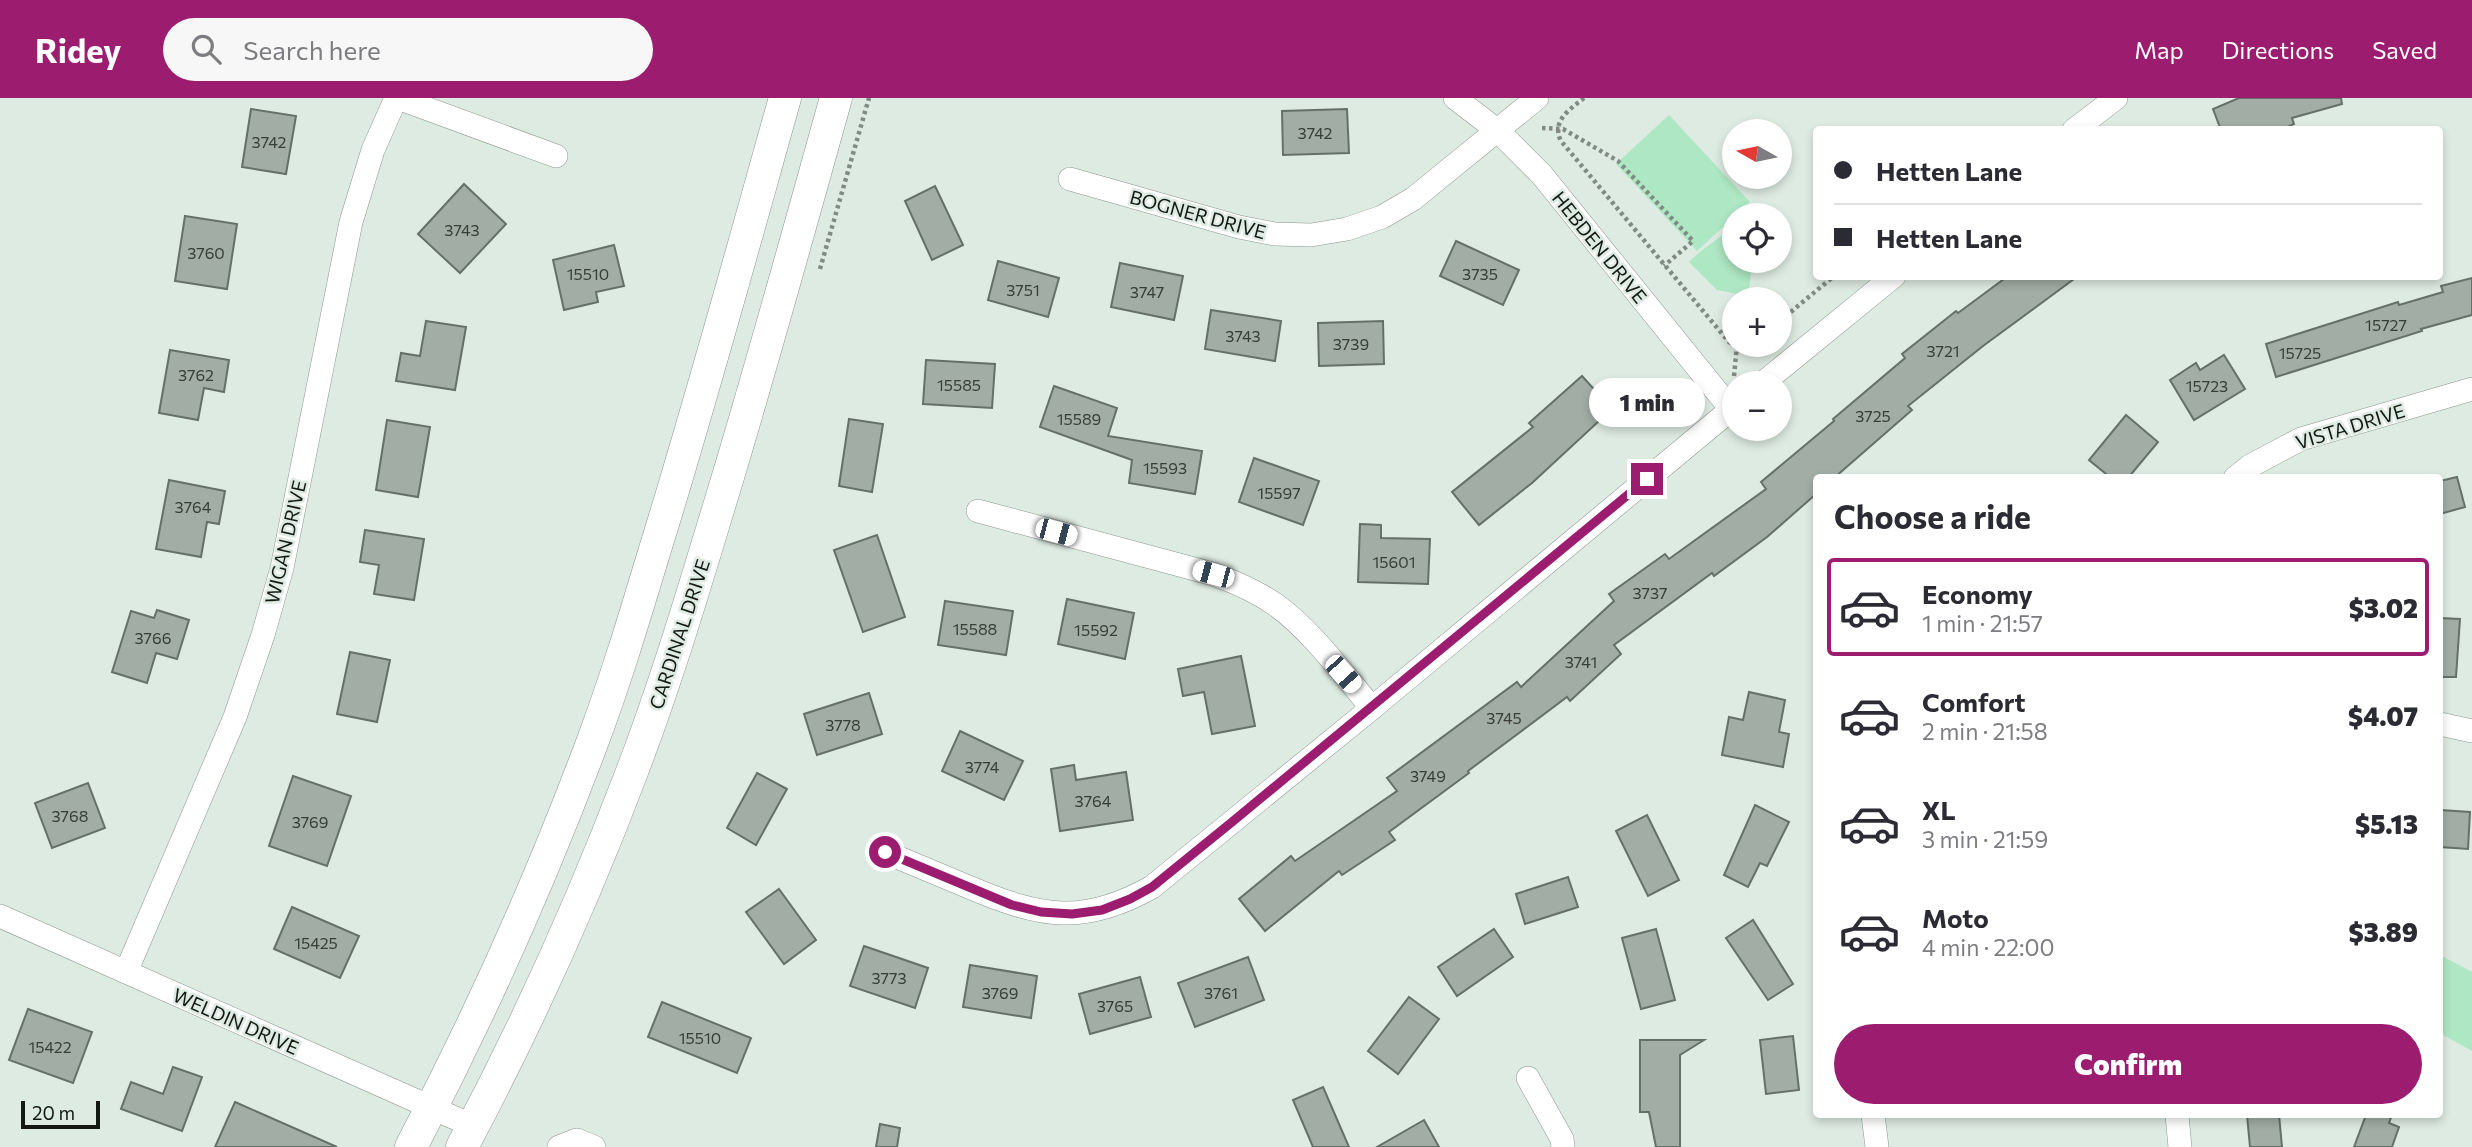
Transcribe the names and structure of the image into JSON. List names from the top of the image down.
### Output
{
  "streets": {
    "main road": ["CARDINAL DRIVE"],
    "street": [
      "BOGNER DRIVE",
      "HEBDEN DRIVE",
      "VISTA DRIVE",
      "WIGAN DRIVE",
      "WELDIN DRIVE"
    ]
  },
  "crossings": [
    ["BOGNER DRIVE", "HEBDEN DRIVE"],
    ["WIGAN DRIVE", "WELDIN DRIVE"],
    ["CARDINAL DRIVE", "WELDIN DRIVE"]
  ],
  "house_numbers": [
    "3742",
    "3742",
    "3743",
    "3760",
    "15510",
    "3735",
    "3751",
    "3747",
    "15727",
    "3743",
    "3739",
    "3721",
    "15725",
    "3762",
    "15585",
    "15723",
    "3725",
    "15589",
    "15593",
    "15597",
    "3764",
    "15601",
    "3737",
    "15588",
    "15592",
    "3766",
    "3741",
    "3745",
    "3778",
    "3774",
    "3749",
    "3764",
    "3768",
    "3769",
    "15425",
    "3773",
    "3769",
    "3761",
    "3765",
    "15510",
    "15422"
  ],
  "scale_bar": "20 m",
  "north": "left",
  "page": {
    "header": "Ridey",
    "search": "Search here",
    "nav": ["Map", "Directions", "Saved"],
    "map_buttons": ["+", "−"],
    "banner": ["Hetten Lane", "Hetten Lane"],
    "bubble": "1 min",
    "heading": "Choose a ride",
    "list": [
      {
        "name": "Economy",
        "note": "1 min · 21:57",
        "value": "$3.02"
      },
      {
        "name": "Comfort",
        "note": "2 min · 21:58",
        "value": "$4.07"
      },
      {
        "name": "XL",
        "note": "3 min · 21:59",
        "value": "$5.13"
      },
      {
        "name": "Moto",
        "note": "4 min · 22:00",
        "value": "$3.89"
      }
    ],
    "buttons": "Confirm",
    "scale": "20 m"
  }
}
